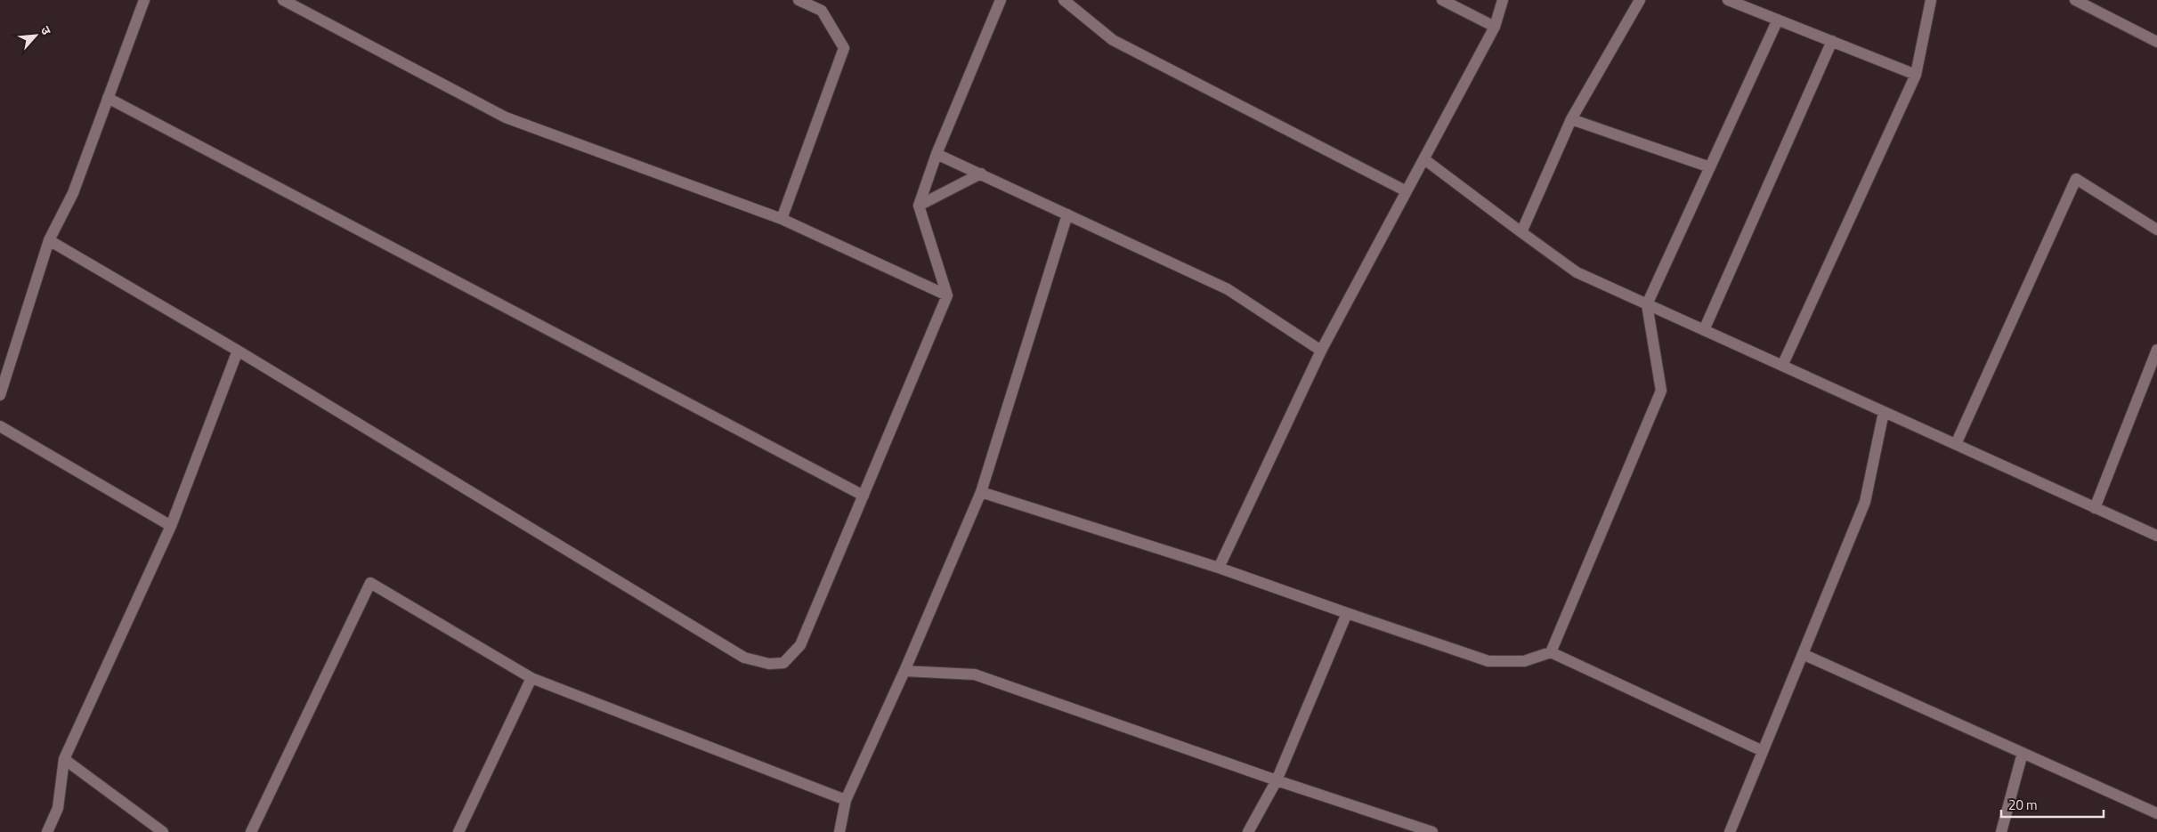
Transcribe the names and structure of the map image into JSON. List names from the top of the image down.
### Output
{
  "scale_bar": "20 m",
  "north": "top right"
}
